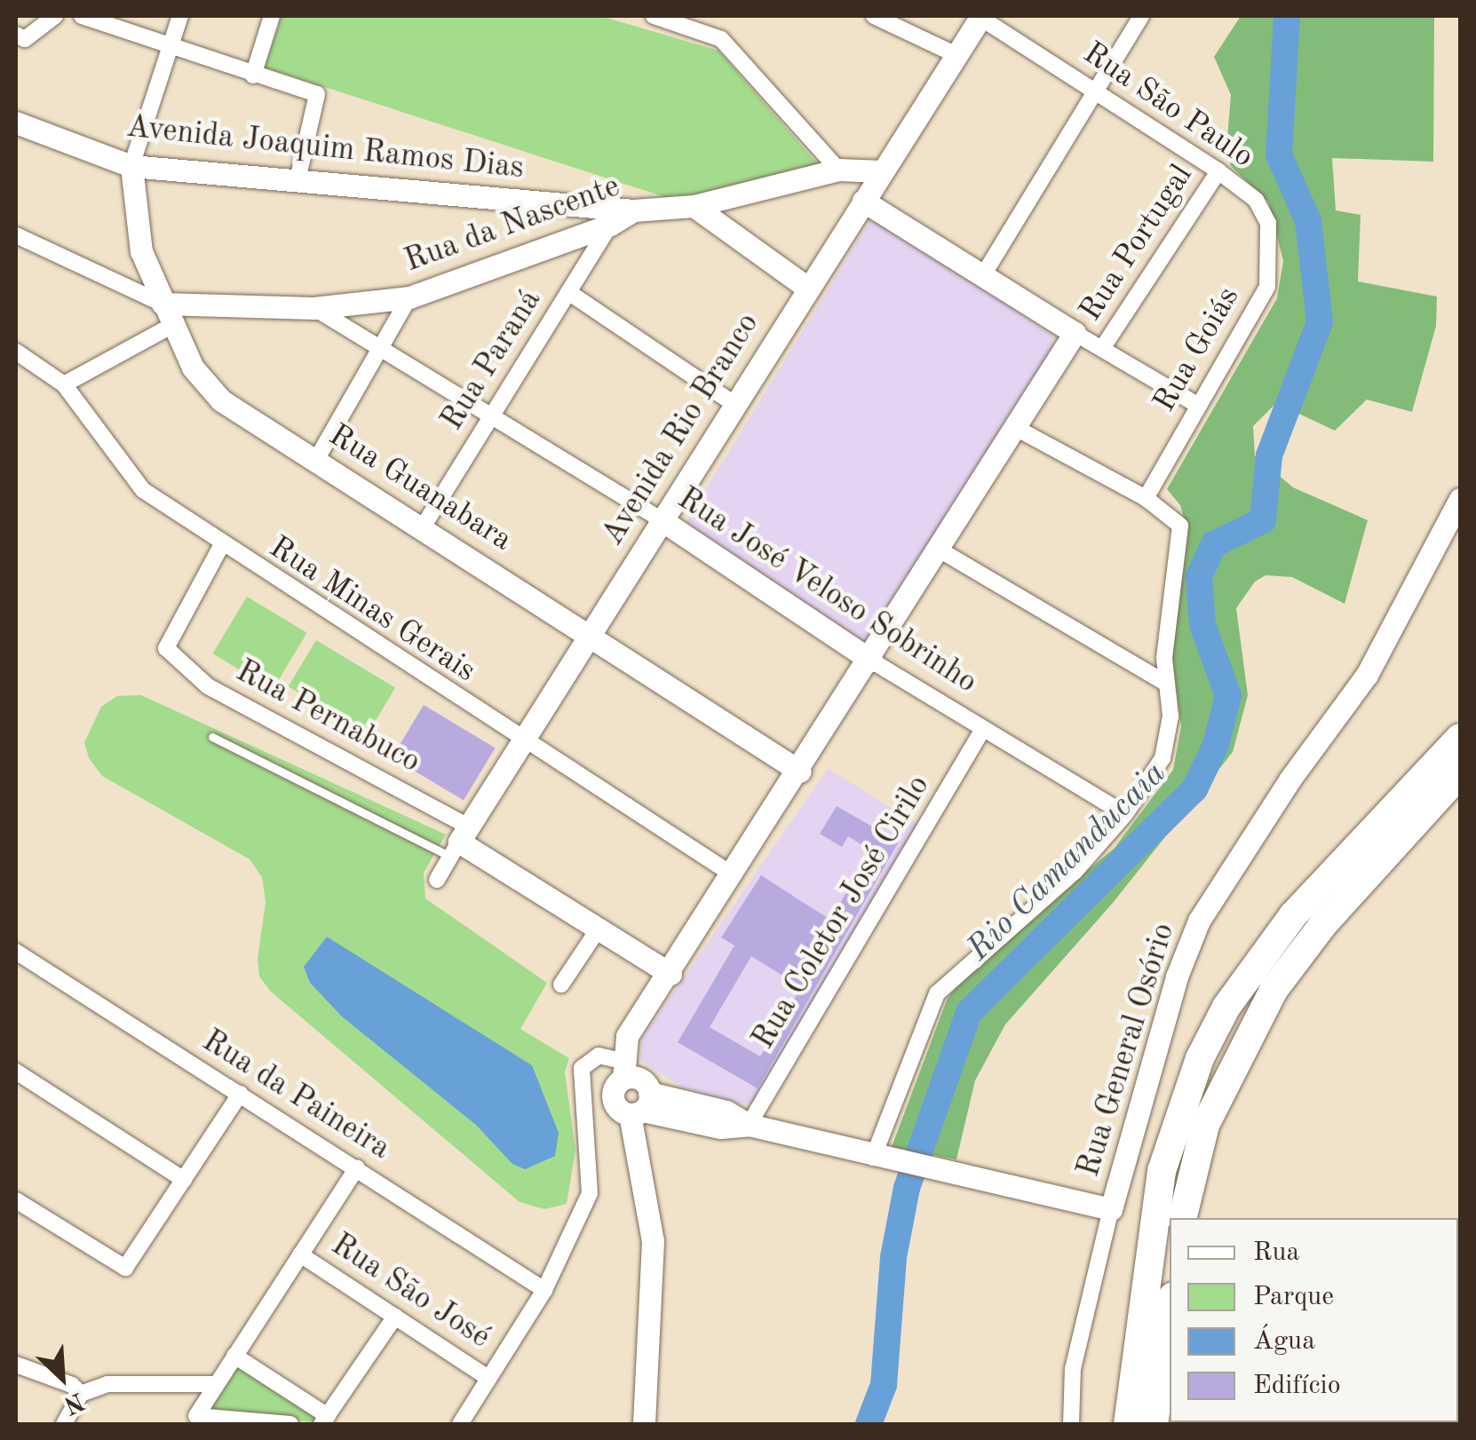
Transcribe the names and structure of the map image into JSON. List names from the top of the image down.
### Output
{
  "streets": {
    "street": [
      "Rua São Paulo",
      "Avenida Joaquim Ramos Dias",
      "Rua da Nascente",
      "Rua Portugal",
      "Rua Goiás",
      "Rua Paraná",
      "Avenida Rio Branco",
      "Rua Guanabara",
      "Rua José Veloso Sobrinho",
      "Rua Minas Gerais",
      "Rua Pernabuco",
      "Rua Coletor José Cirilo",
      "Rua General Osório",
      "Rua da Paineira",
      "Rua São José"
    ]
  },
  "crossings": [
    ["Rua São Paulo", "Rua Portugal"],
    ["Rua São Paulo", "Rua Goiás"],
    ["Rua São Paulo", "Avenida Rio Branco"],
    ["Avenida Joaquim Ramos Dias", "Rua da Nascente"],
    ["Avenida Joaquim Ramos Dias", "Rua Guanabara"],
    ["Rua da Nascente", "Rua Paraná"],
    ["Rua da Nascente", "Avenida Rio Branco"],
    ["Rua da Nascente", "Rua Guanabara"],
    ["Rua da Nascente", "Rua José Veloso Sobrinho"],
    ["Rua Paraná", "Rua Guanabara"],
    ["Rua Paraná", "Rua José Veloso Sobrinho"],
    ["Avenida Rio Branco", "Rua Guanabara"],
    ["Avenida Rio Branco", "Rua José Veloso Sobrinho"],
    ["Avenida Rio Branco", "Rua Minas Gerais"],
    ["Avenida Rio Branco", "Rua Pernabuco"],
    ["Rua José Veloso Sobrinho", "Rua Coletor José Cirilo"],
    ["Rua Minas Gerais", "Rua Pernabuco"]
  ],
  "water": ["Rio Camanducaia"],
  "legend": [
    "Rua",
    "Parque",
    "Água",
    "Edifício"
  ],
  "north": "bottom right"
}
